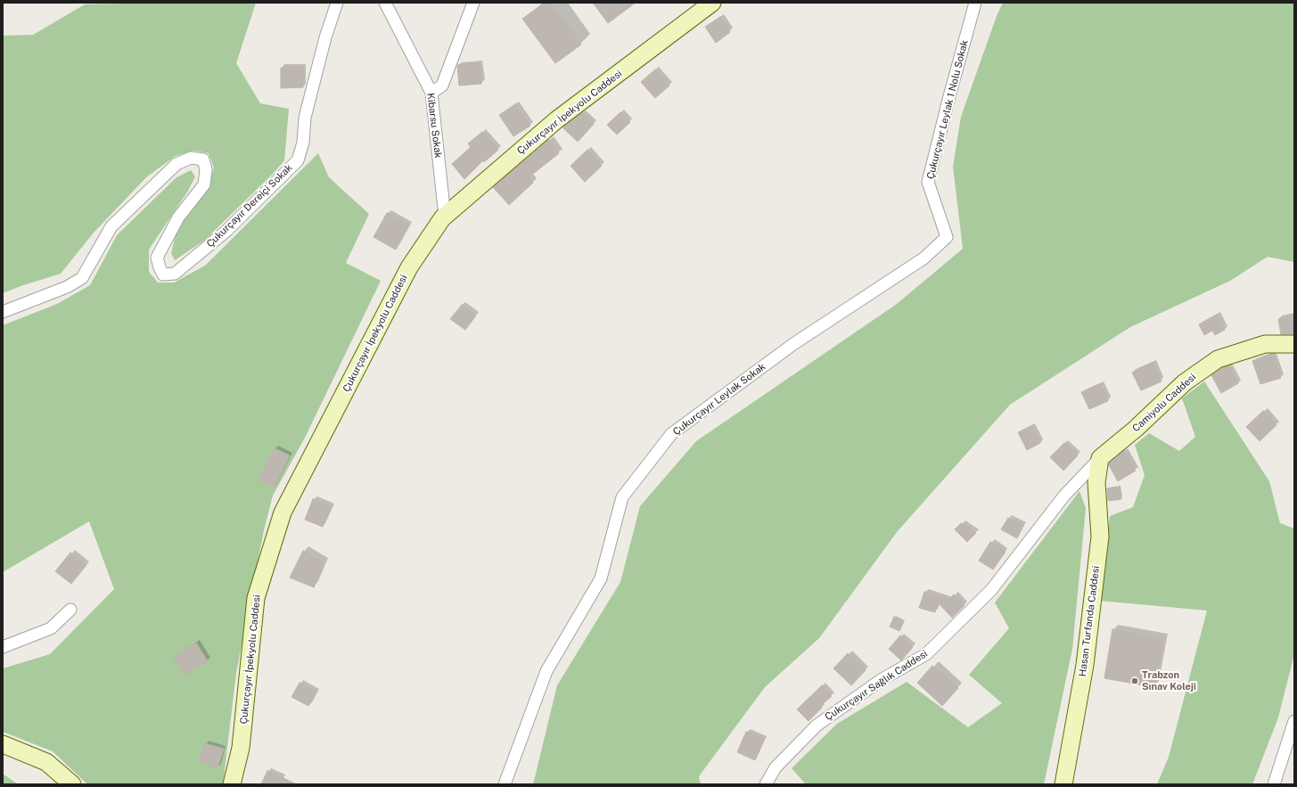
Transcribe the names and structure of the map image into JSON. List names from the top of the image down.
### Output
{
  "streets": {
    "street": [
      "Çukurçayır Leylak 1 Nolu Sokak",
      "Çukurçayır İpekyolu Caddesi",
      "Kibarsu Sokak",
      "Çukurçayır Dereiçi Sokak",
      "Çukurçayır Leylak Sokak",
      "Camiyolu Caddesi",
      "Hasan Turfanda Caddesi",
      "Çukurçayır Sağlık Caddesi"
    ]
  },
  "crossings": [
    ["Çukurçayır Leylak 1 Nolu Sokak", "Çukurçayır Leylak Sokak"],
    ["Çukurçayır İpekyolu Caddesi", "Kibarsu Sokak"],
    ["Camiyolu Caddesi", "Hasan Turfanda Caddesi"],
    ["Camiyolu Caddesi", "Çukurçayır Sağlık Caddesi"],
    ["Hasan Turfanda Caddesi", "Çukurçayır Sağlık Caddesi"]
  ],
  "places": ["Trabzon Sınav Koleji"]
}
